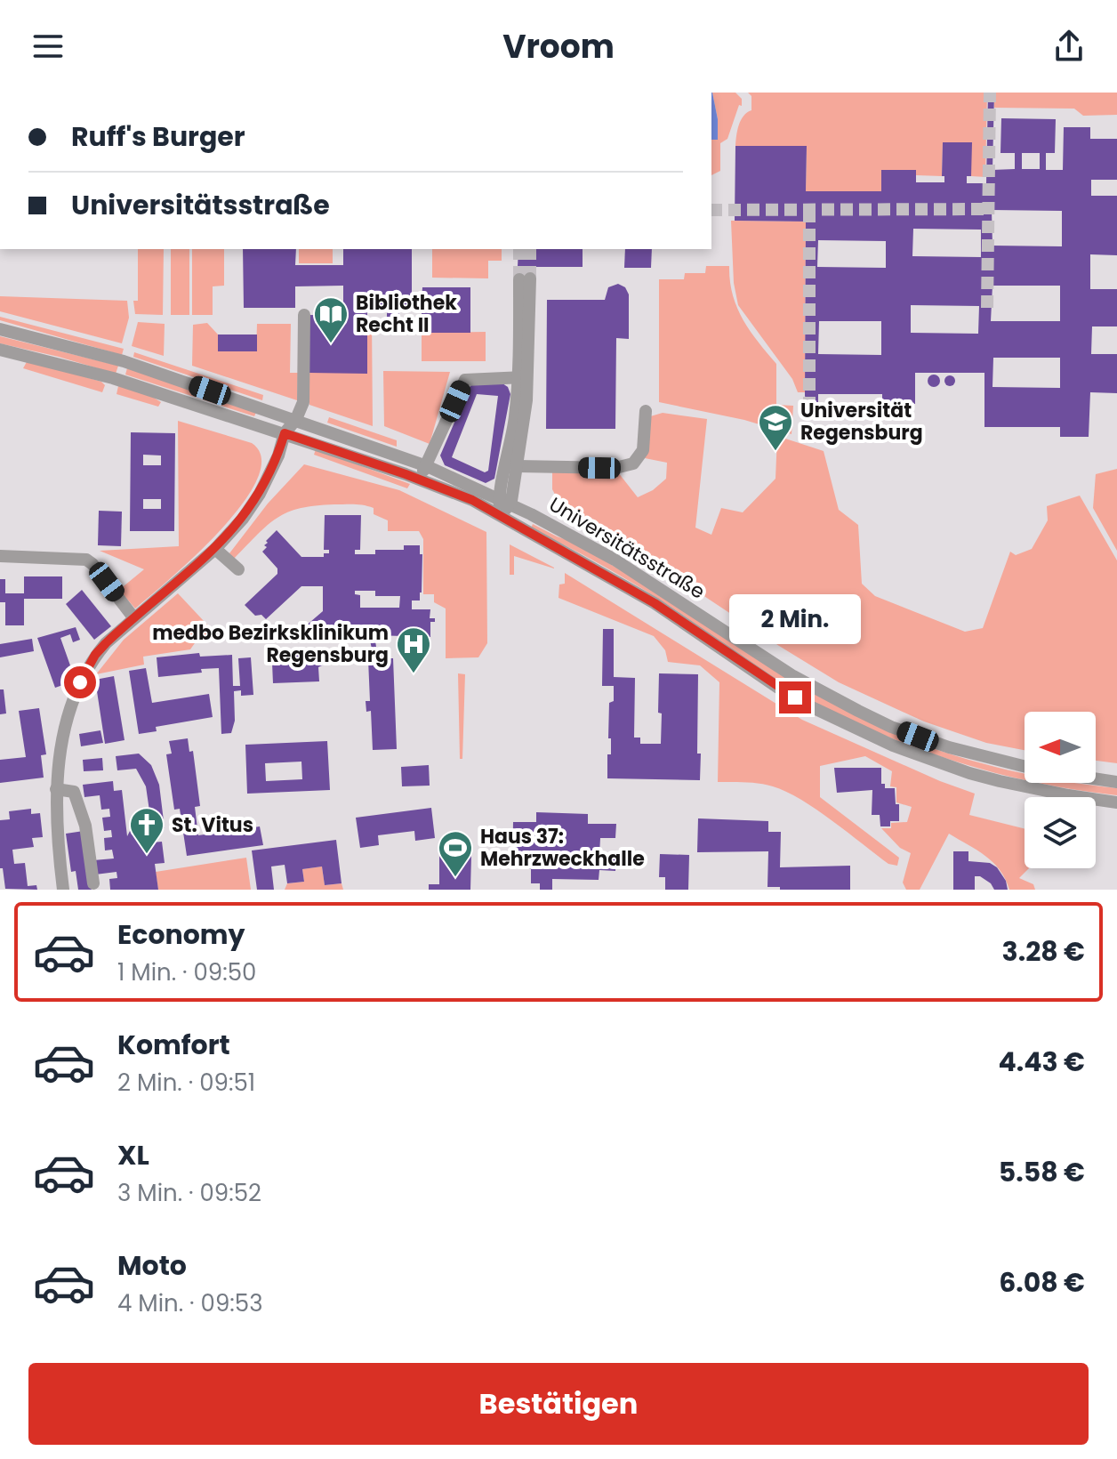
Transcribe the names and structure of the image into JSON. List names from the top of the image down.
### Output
{
  "streets": {
    "street": ["Universitätsstraße"]
  },
  "places": {
    "library": ["Bibliothek Recht II"],
    "school or university": ["Universität Regensburg"],
    "hospital": ["medbo Bezirksklinikum Regensburg"],
    "church": ["St. Vitus"],
    "sports": ["Haus 37: Mehrzweckhalle"]
  },
  "north": "left",
  "page": {
    "header": "Vroom",
    "banner": ["Ruff's Burger", "Universitätsstraße"],
    "bubble": "2 Min.",
    "list": [
      {
        "name": "Economy",
        "note": "1 Min. · 09:50",
        "value": "3.28 €"
      },
      {
        "name": "Komfort",
        "note": "2 Min. · 09:51",
        "value": "4.43 €"
      },
      {
        "name": "XL",
        "note": "3 Min. · 09:52",
        "value": "5.58 €"
      },
      {
        "name": "Moto",
        "note": "4 Min. · 09:53",
        "value": "6.08 €"
      }
    ],
    "buttons": "Bestätigen"
  }
}
